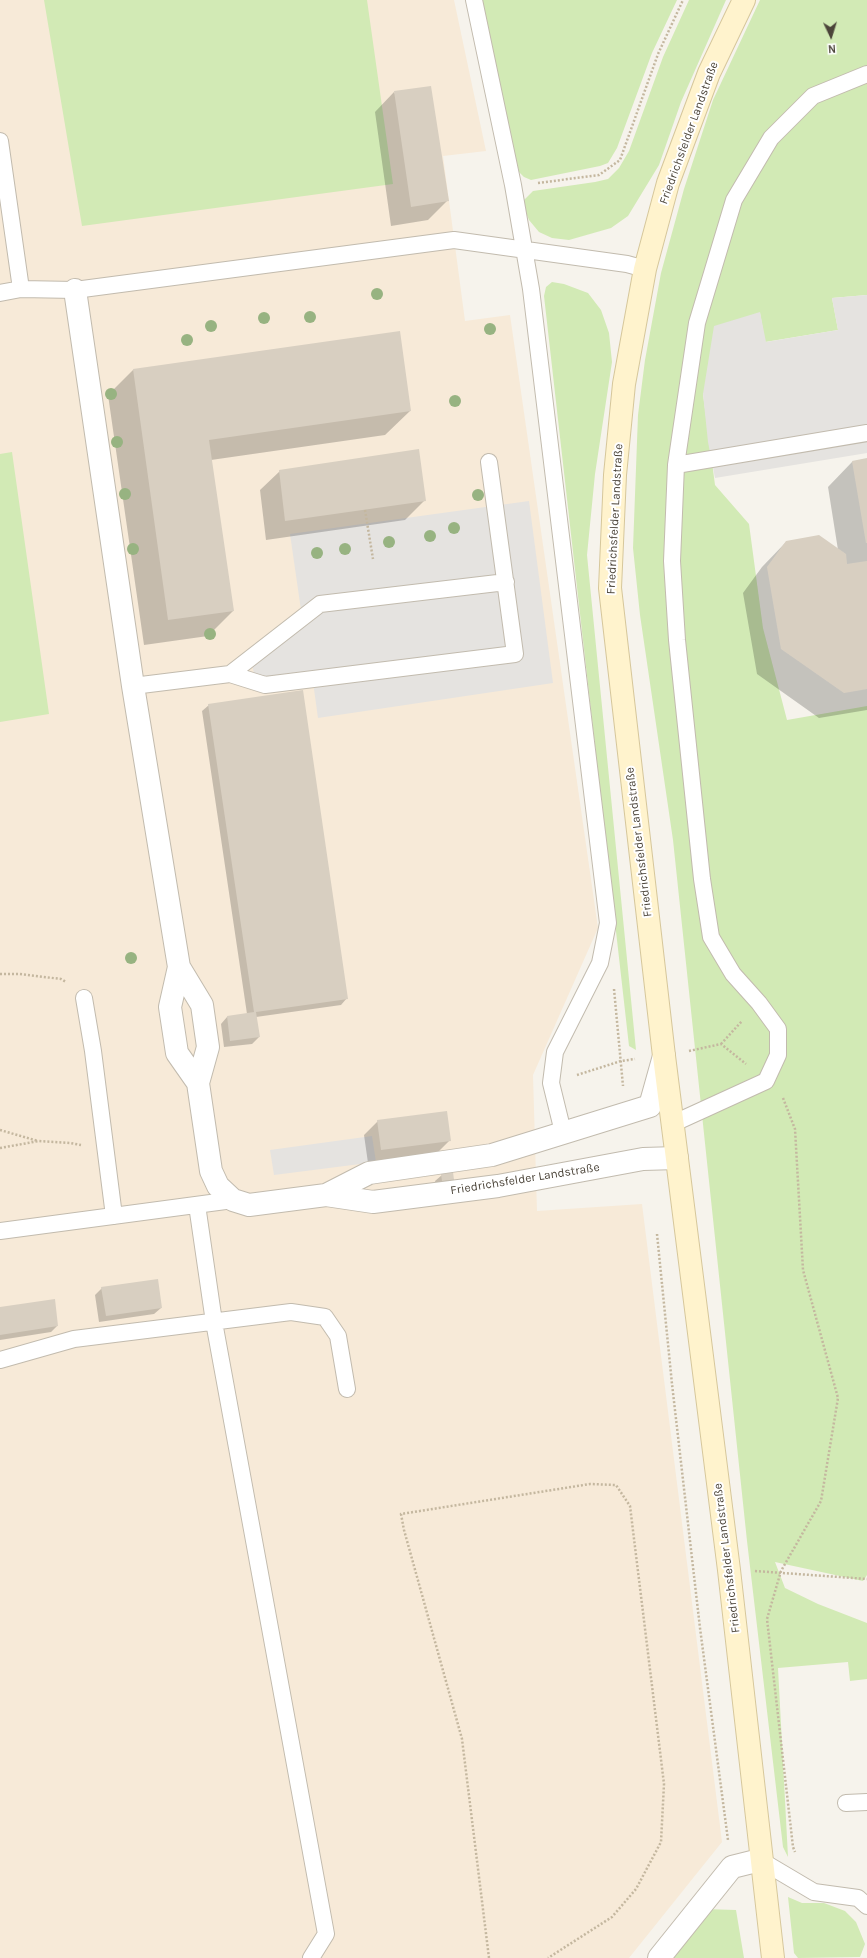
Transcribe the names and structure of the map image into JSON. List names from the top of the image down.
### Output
{
  "streets": {
    "main road": ["Friedrichsfelder Landstraße"]
  },
  "north": "bottom"
}
